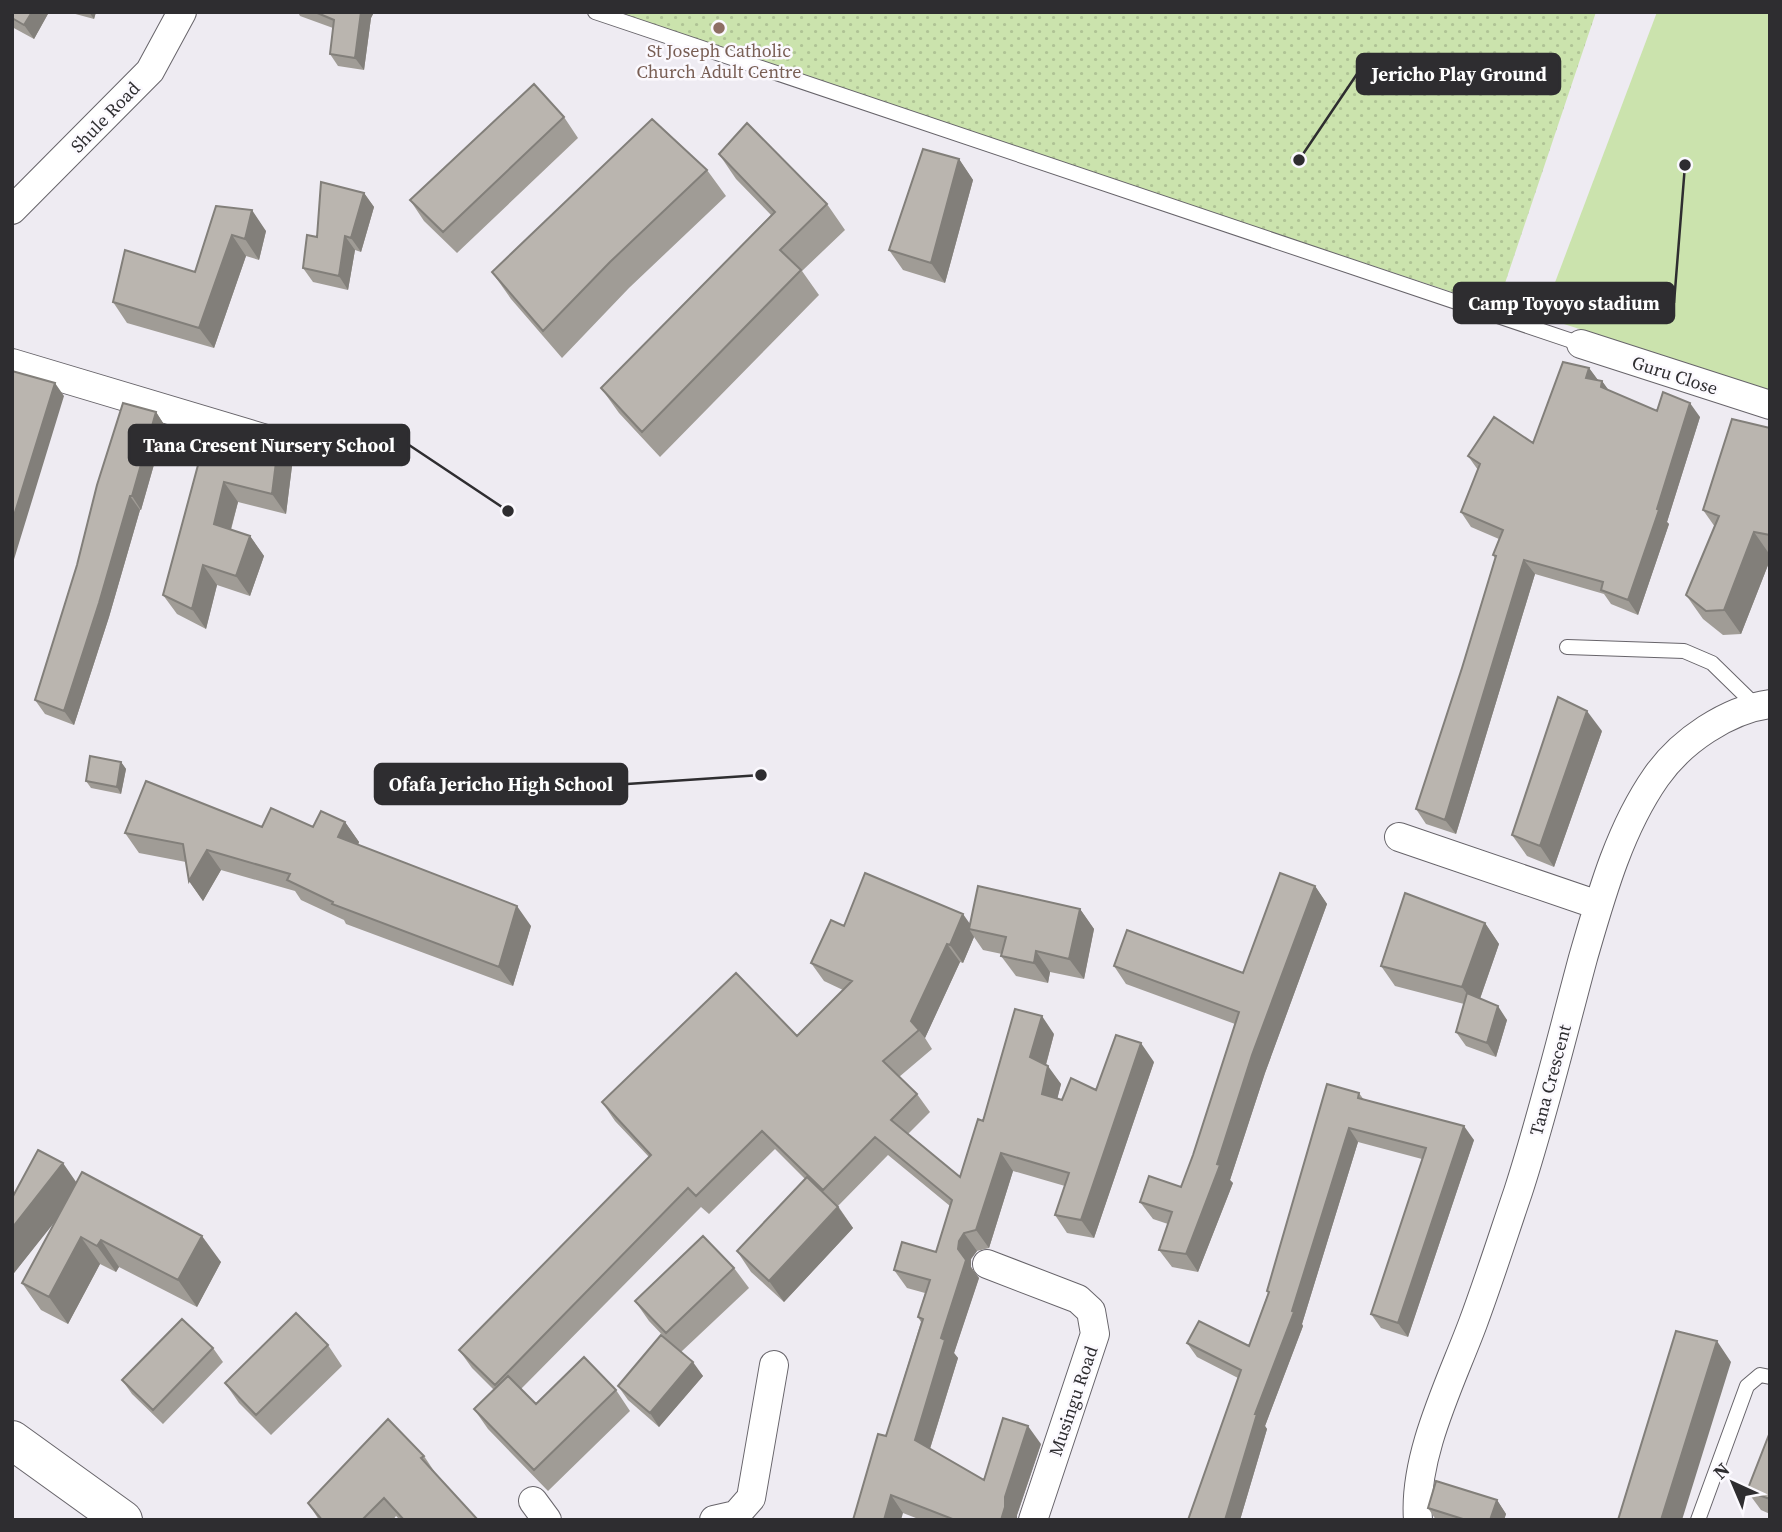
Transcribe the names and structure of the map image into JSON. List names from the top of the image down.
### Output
{
  "streets": {
    "street": [
      "Shule Road",
      "Guru Close",
      "Tana Crescent",
      "Musingu Road"
    ]
  },
  "places": [
    "St Joseph Catholic Church Adult Centre",
    "Jericho Play Ground",
    "Camp Toyoyo stadium",
    "Tana Cresent Nursery School",
    "Ofafa Jericho High School"
  ],
  "north": "top left"
}
